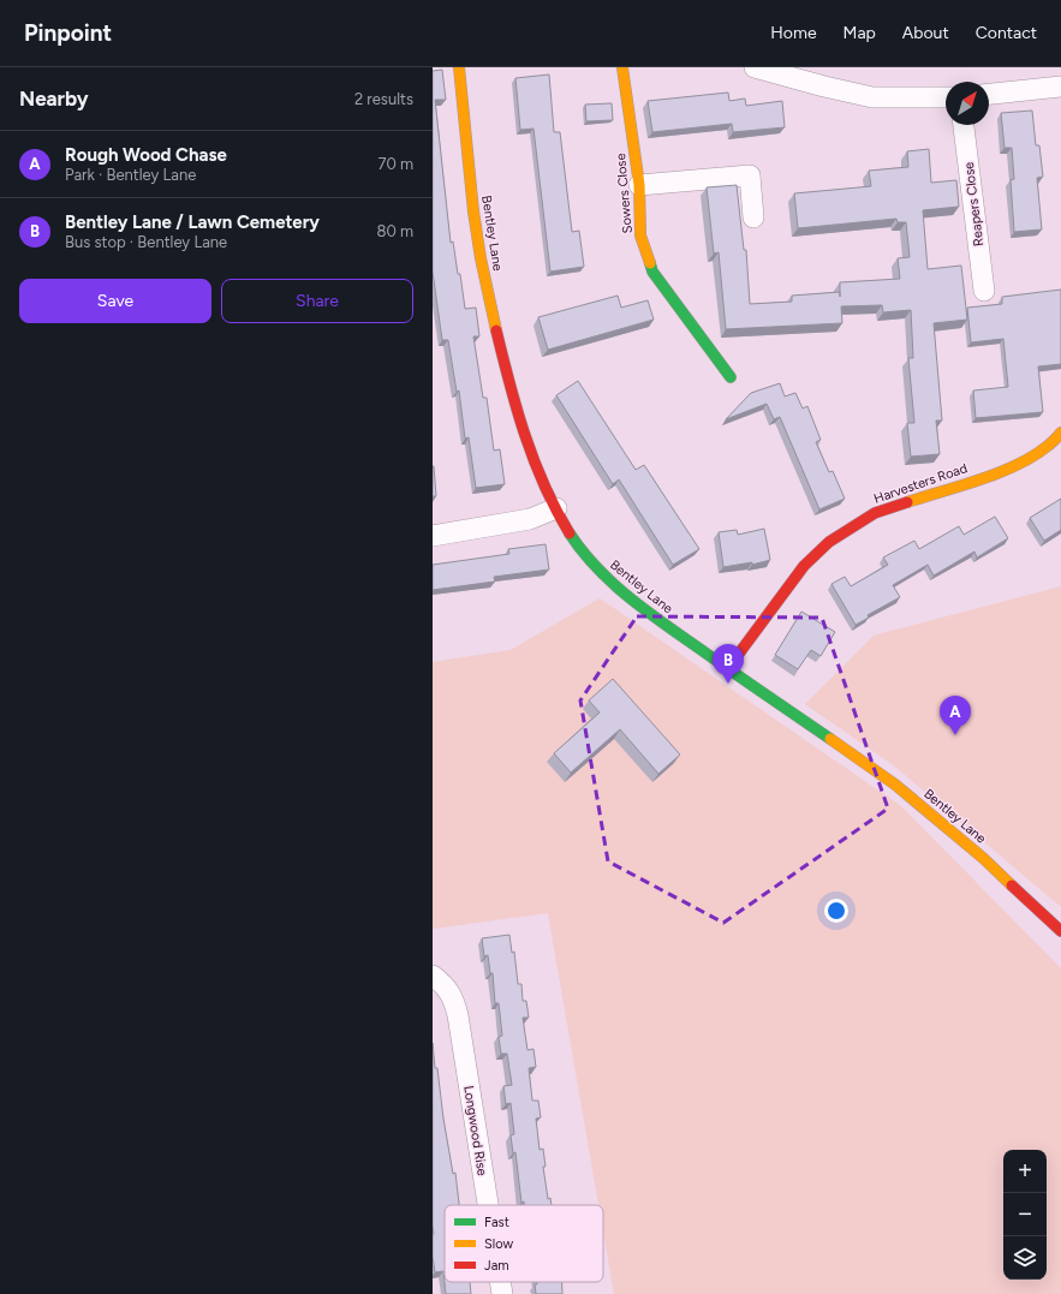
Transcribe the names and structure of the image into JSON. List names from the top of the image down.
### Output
{
  "streets": {
    "street": [
      "Sowers Close",
      "Reapers Close",
      "Bentley Lane",
      "Harvesters Road",
      "Longwood Rise"
    ]
  },
  "crossings": [
    ["Bentley Lane", "Harvesters Road"]
  ],
  "legend": ["Fast", "Slow", "Jam"],
  "north": "top right",
  "page": {
    "header": "Pinpoint",
    "nav": [
      "Home",
      "Map",
      "About",
      "Contact"
    ],
    "heading": ["Nearby", "2 results"],
    "list": [
      {
        "mark": "A",
        "name": "Rough Wood Chase",
        "note": "Park · Bentley Lane",
        "value": "70 m"
      },
      {
        "mark": "B",
        "name": "Bentley Lane / Lawn Cemetery",
        "note": "Bus stop · Bentley Lane",
        "value": "80 m"
      }
    ],
    "buttons": ["Save", "Share"],
    "pins": ["B", "A"],
    "map_buttons": ["+", "−"]
  }
}
